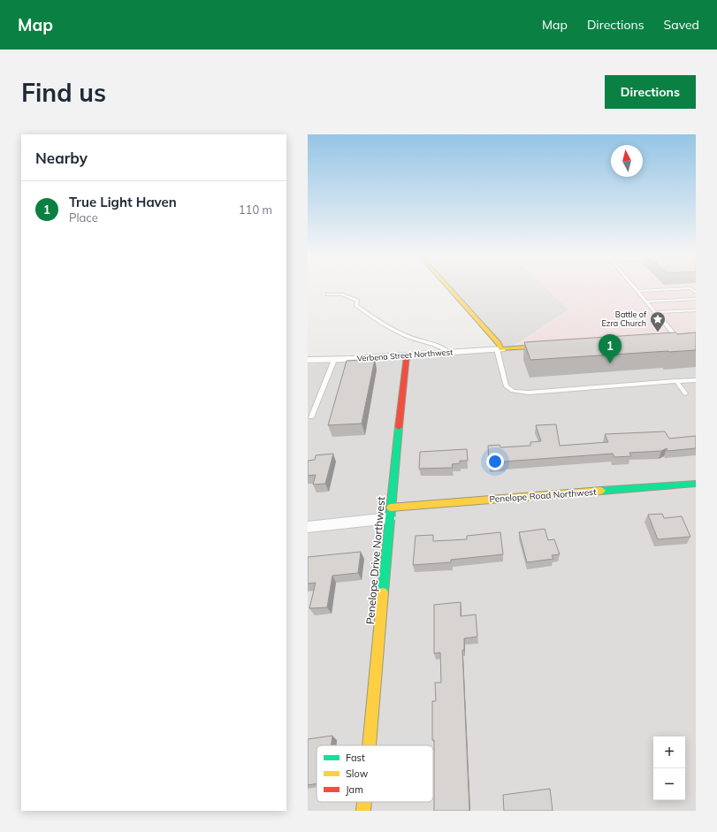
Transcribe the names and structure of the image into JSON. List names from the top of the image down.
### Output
{
  "streets": {
    "street": ["Verbena Street Northwest", "Penelope Road Northwest", "Penelope Drive Northwest"]
  },
  "crossings": [
    ["Verbena Street Northwest", "Penelope Drive Northwest"],
    ["Penelope Road Northwest", "Penelope Drive Northwest"]
  ],
  "places": {
    "place": ["Battle of Ezra Church"]
  },
  "legend": ["Fast", "Slow", "Jam"],
  "north": "top",
  "page": {
    "header": "Map",
    "nav": ["Map", "Directions", "Saved"],
    "buttons": "Directions",
    "title": "Find us",
    "heading": "Nearby",
    "list": [
      {
        "mark": "1",
        "name": "True Light Haven",
        "note": "Place",
        "value": "110 m"
      }
    ],
    "pins": "1",
    "map_buttons": ["+", "−"]
  }
}
